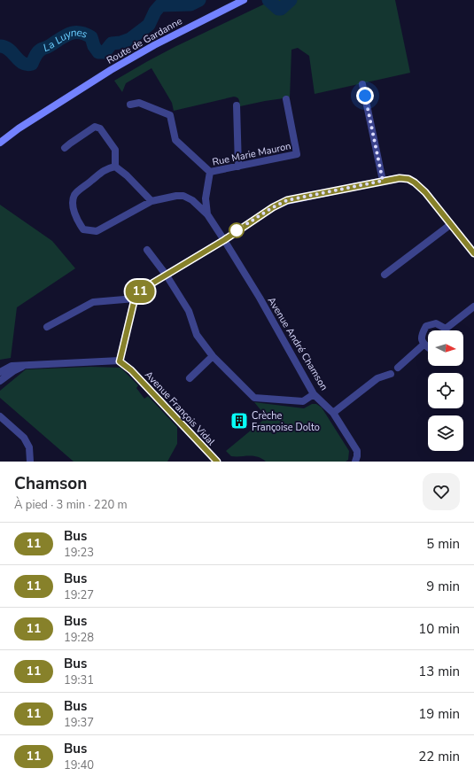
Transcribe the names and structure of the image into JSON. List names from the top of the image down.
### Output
{
  "streets": {
    "main road": ["Route de Gardanne"],
    "street": ["Rue Marie Mauron", "Avenue André Chamson", "Avenue François Vidal"]
  },
  "crossings": [
    ["Rue Marie Mauron", "Avenue André Chamson"]
  ],
  "water": ["La Luynes"],
  "places": {
    "building": ["Crèche Françoise Dolto"]
  },
  "lines": ["bus line 11"],
  "north": "right",
  "page": {
    "on_map": "11",
    "heading": ["Chamson", "À pied · 3 min · 220 m"],
    "list": [
      {
        "mark": "11",
        "name": "Bus",
        "note": "19:23",
        "value": "5 min"
      },
      {
        "mark": "11",
        "name": "Bus",
        "note": "19:27",
        "value": "9 min"
      },
      {
        "mark": "11",
        "name": "Bus",
        "note": "19:28",
        "value": "10 min"
      },
      {
        "mark": "11",
        "name": "Bus",
        "note": "19:31",
        "value": "13 min"
      },
      {
        "mark": "11",
        "name": "Bus",
        "note": "19:37",
        "value": "19 min"
      },
      {
        "mark": "11",
        "name": "Bus",
        "note": "19:40",
        "value": "22 min"
      }
    ]
  }
}
